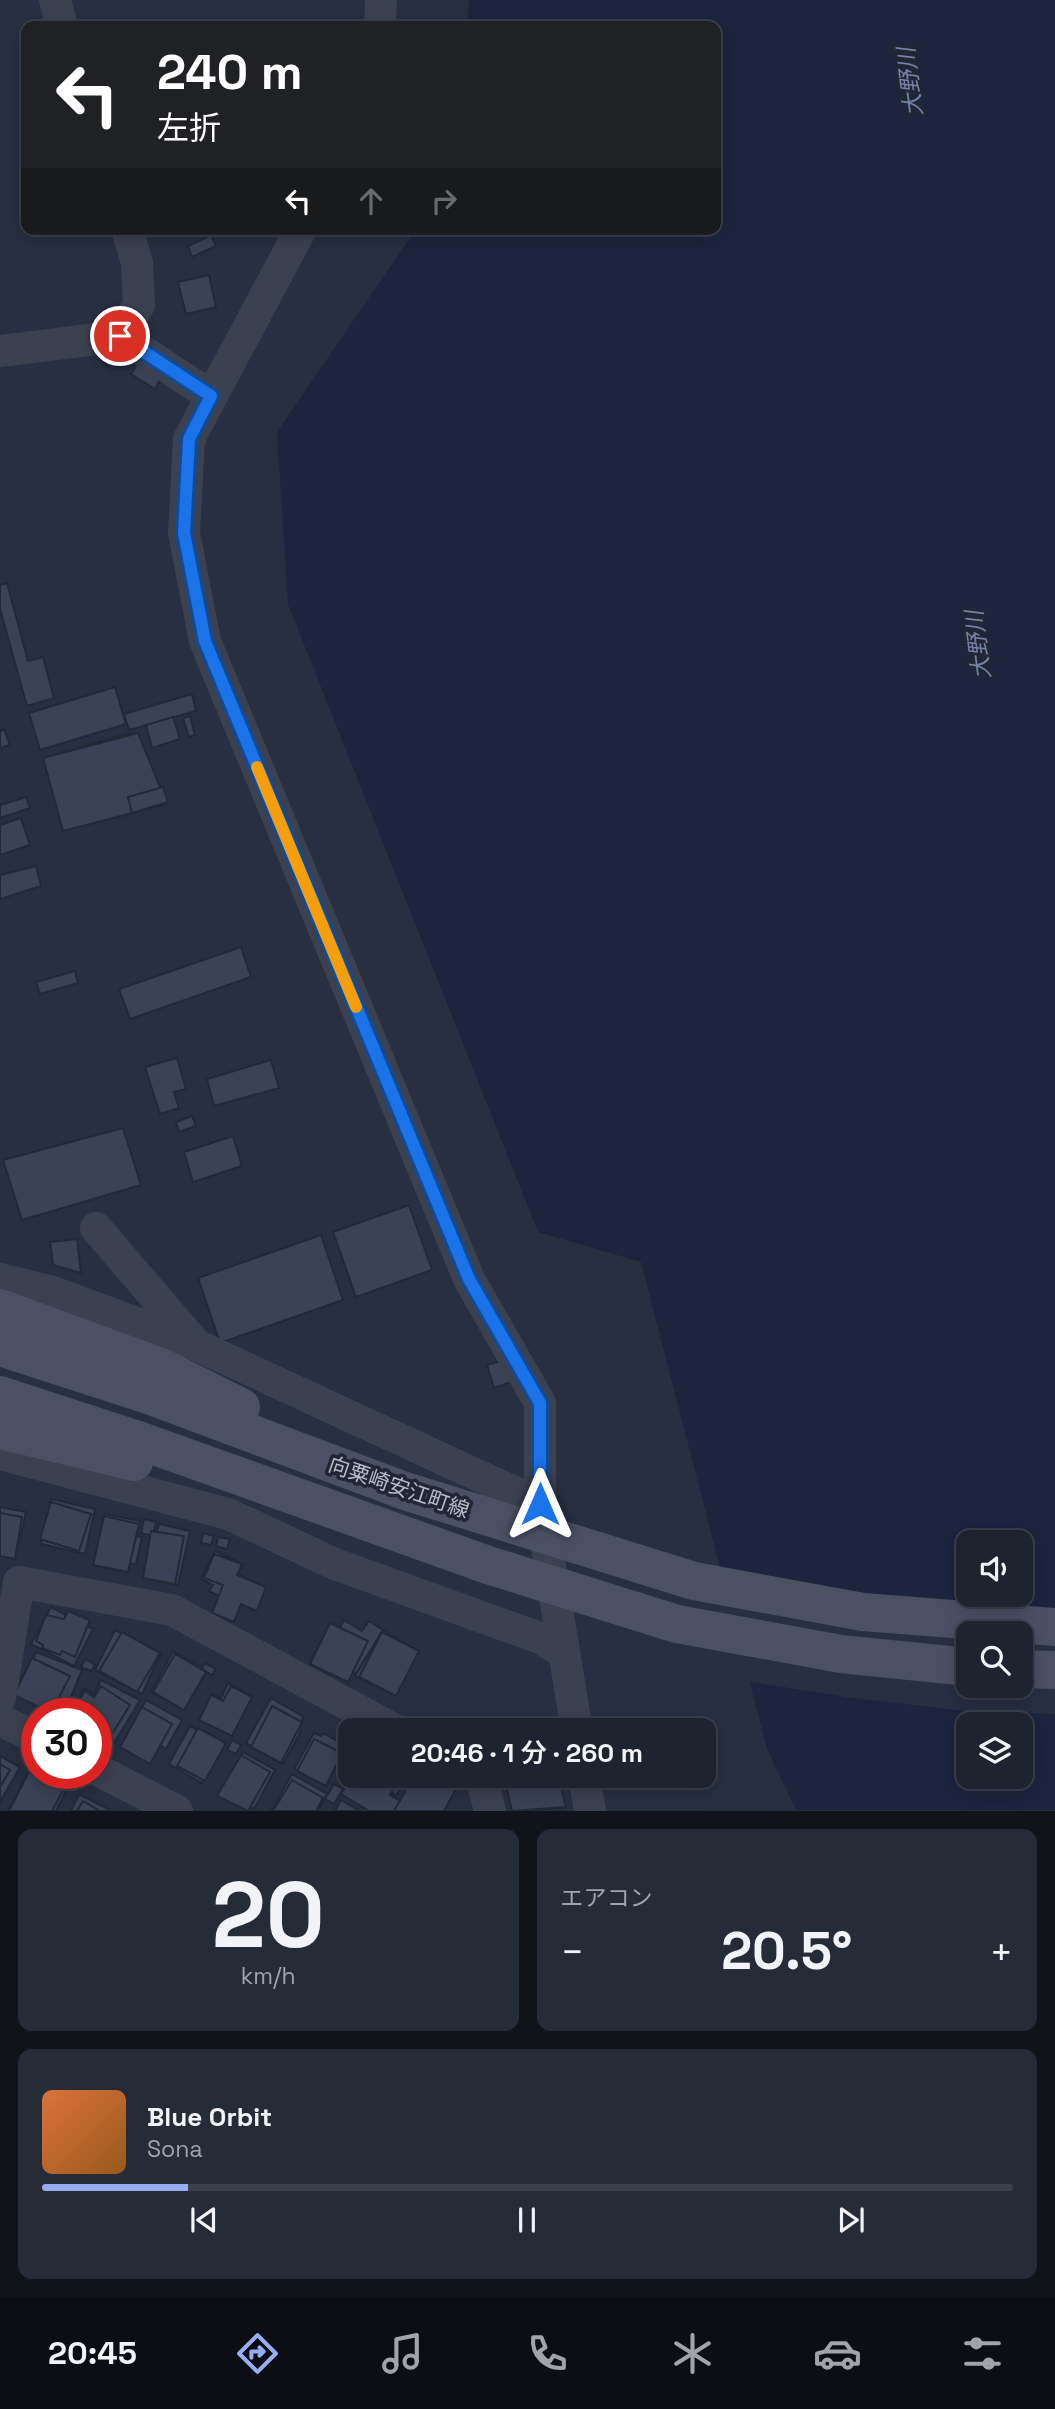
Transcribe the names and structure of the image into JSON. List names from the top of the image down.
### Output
{
  "streets": {
    "main road": ["向粟崎安江町線"]
  },
  "water": ["大野川"],
  "page": {
    "turn": ["240 m", "左折"],
    "limit": "30",
    "trip": "20:46 · 1 分 · 260 m",
    "tile": [
      ["20", "km/h"],
      "エアコン"
    ],
    "heat": ["−", "20.5°", "+"],
    "song": ["Blue Orbit", "Sona"],
    "tabs": "20:45"
  }
}
